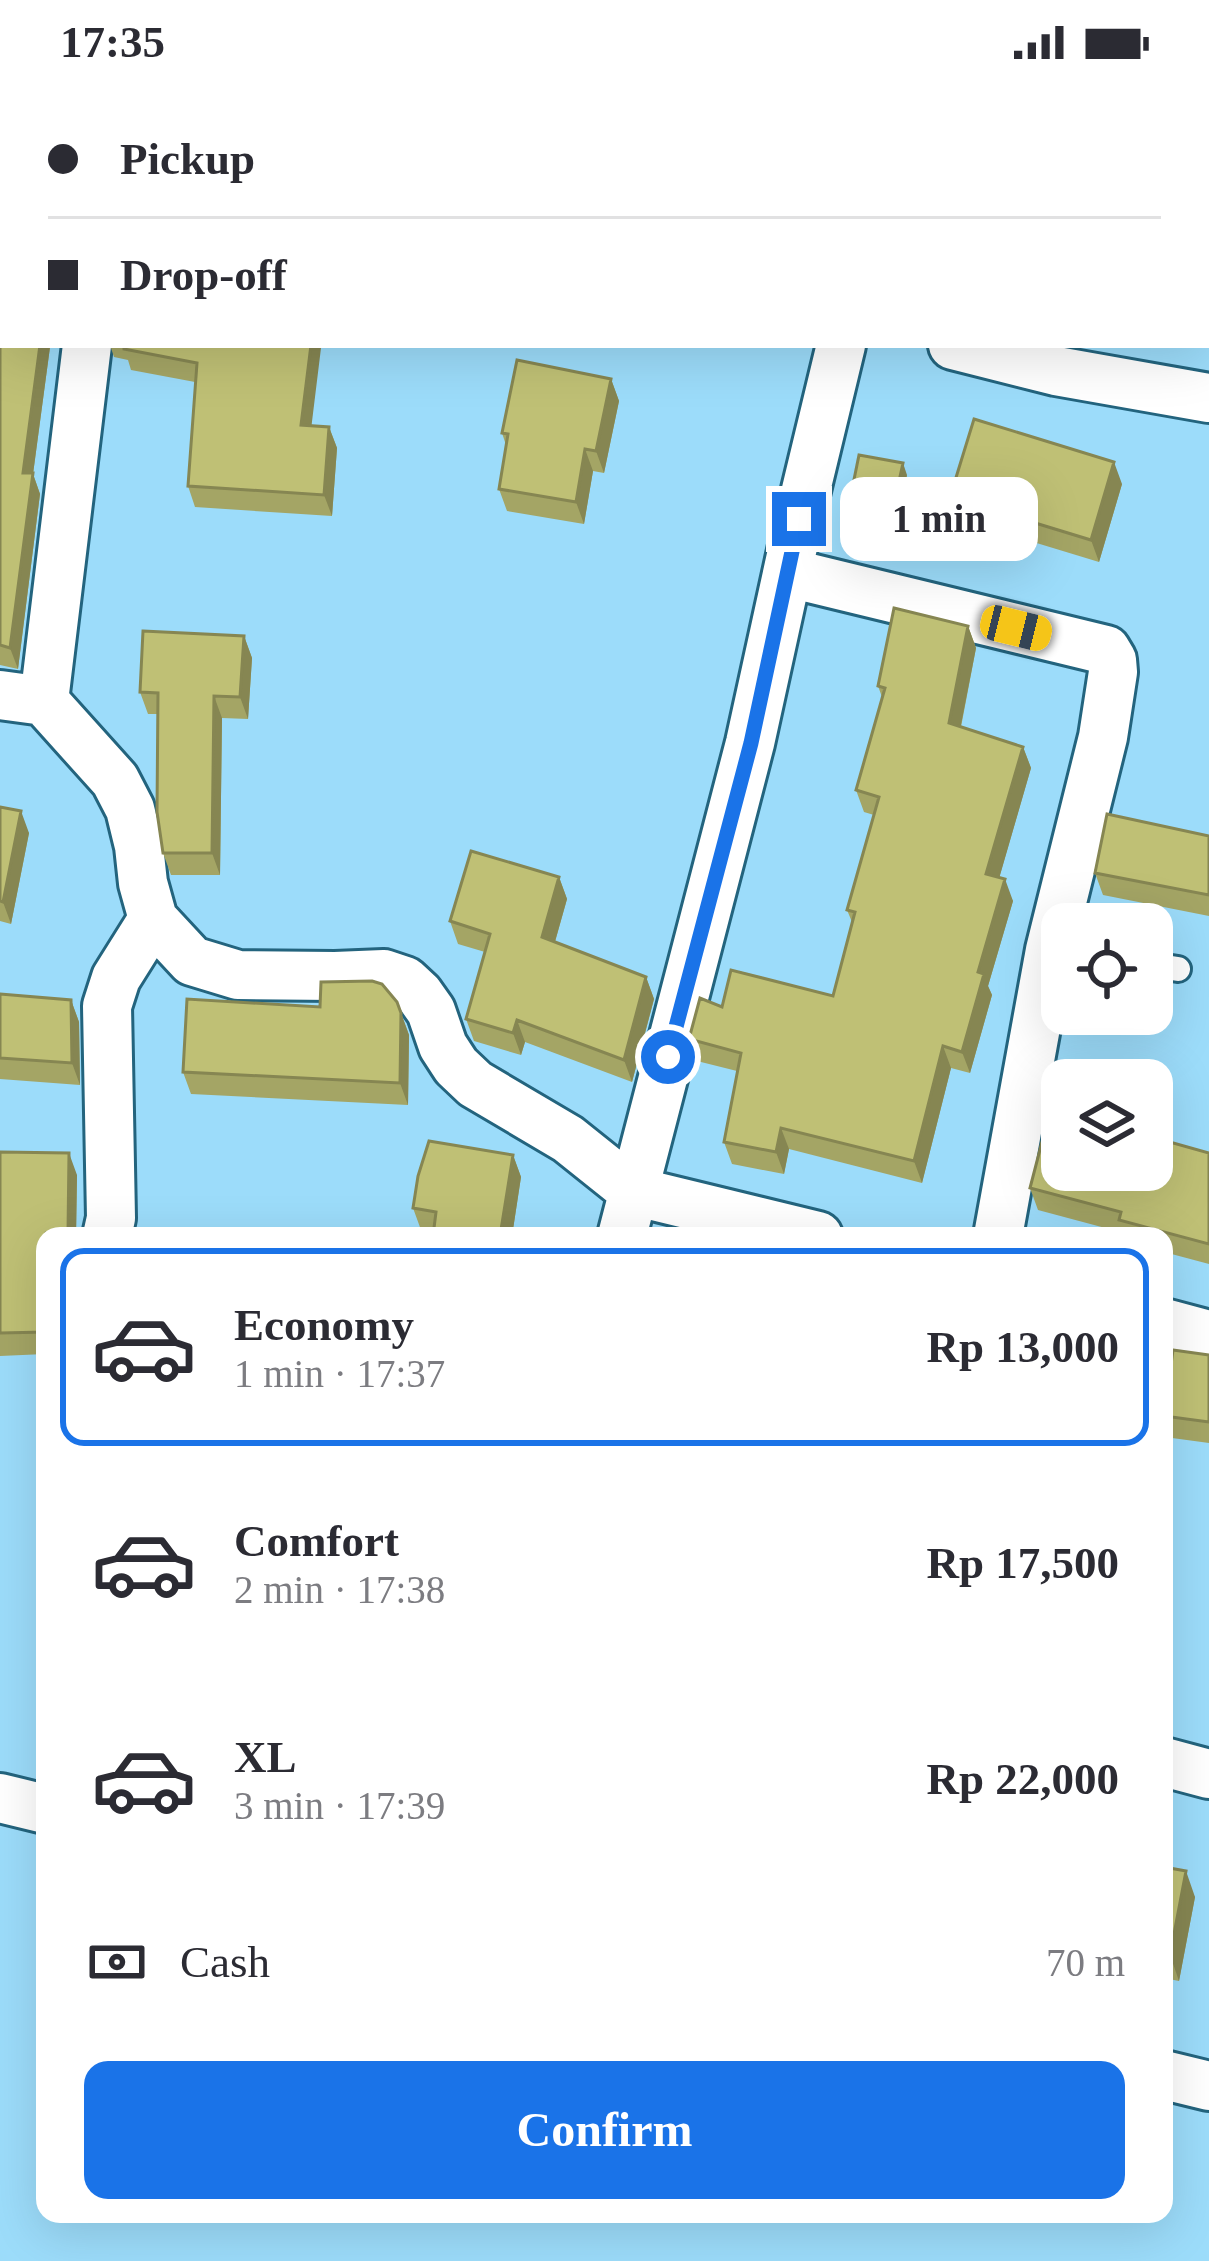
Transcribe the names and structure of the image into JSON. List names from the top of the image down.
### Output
{
  "page": {
    "status": "17:35",
    "banner": ["Pickup", "Drop-off"],
    "bubble": "1 min",
    "list": [
      {
        "name": "Economy",
        "note": "1 min · 17:37",
        "value": "Rp 13,000"
      },
      {
        "name": "Comfort",
        "note": "2 min · 17:38",
        "value": "Rp 17,500"
      },
      {
        "name": "XL",
        "note": "3 min · 17:39",
        "value": "Rp 22,000"
      }
    ],
    "pay": ["Cash", "70 m"],
    "buttons": "Confirm"
  }
}
